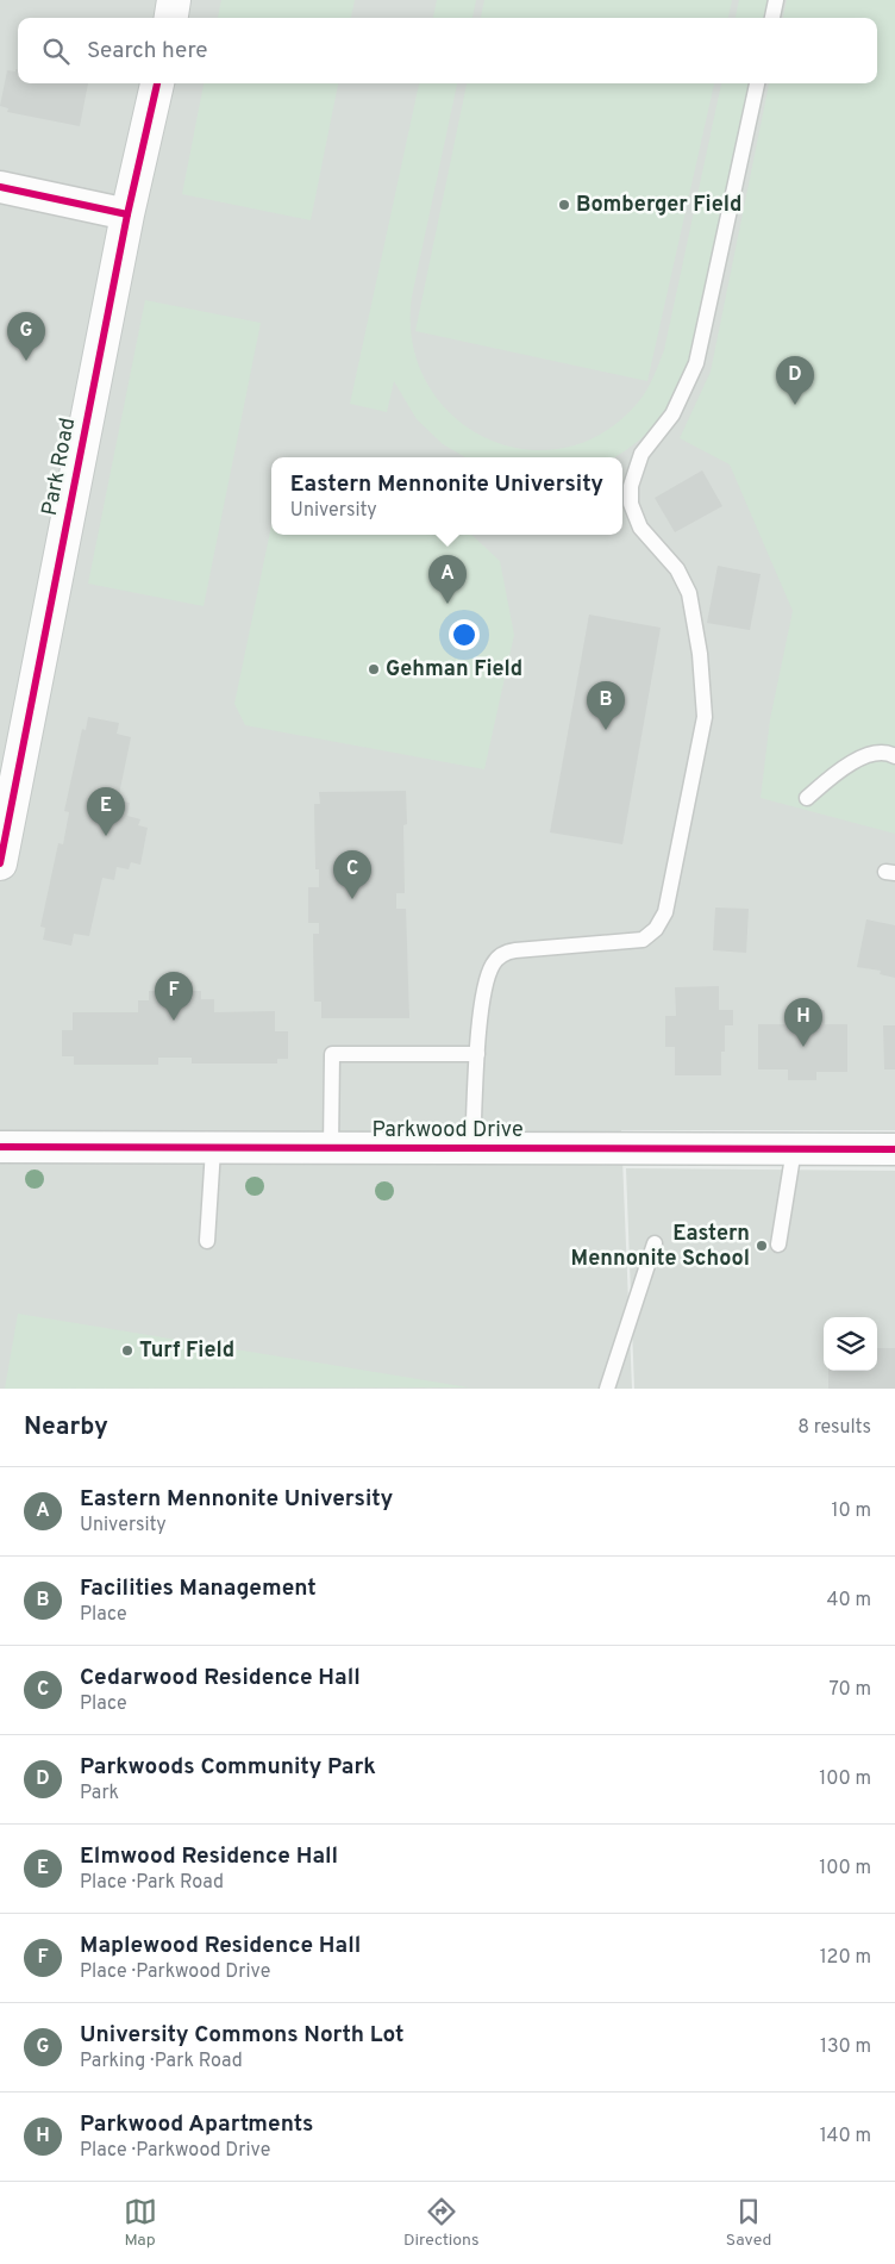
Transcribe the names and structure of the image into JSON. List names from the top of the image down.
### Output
{
  "streets": {
    "street": ["Park Road", "Parkwood Drive"]
  },
  "places": [
    "Bomberger Field",
    "Gehman Field",
    "Eastern Mennonite School",
    "Turf Field"
  ],
  "page": {
    "search": "Search here",
    "pins": [
      "G",
      "D",
      "A",
      "B",
      "E",
      "C",
      "F",
      "H"
    ],
    "popup": ["Eastern Mennonite University", "University"],
    "heading": ["Nearby", "8 results"],
    "list": [
      {
        "mark": "A",
        "name": "Eastern Mennonite University",
        "note": "University",
        "value": "10 m"
      },
      {
        "mark": "B",
        "name": "Facilities Management",
        "note": "Place",
        "value": "40 m"
      },
      {
        "mark": "C",
        "name": "Cedarwood Residence Hall",
        "note": "Place",
        "value": "70 m"
      },
      {
        "mark": "D",
        "name": "Parkwoods Community Park",
        "note": "Park",
        "value": "100 m"
      },
      {
        "mark": "E",
        "name": "Elmwood Residence Hall",
        "note": "Place · Park Road",
        "value": "100 m"
      },
      {
        "mark": "F",
        "name": "Maplewood Residence Hall",
        "note": "Place · Parkwood Drive",
        "value": "120 m"
      },
      {
        "mark": "G",
        "name": "University Commons North Lot",
        "note": "Parking · Park Road",
        "value": "130 m"
      },
      {
        "mark": "H",
        "name": "Parkwood Apartments",
        "note": "Place · Parkwood Drive",
        "value": "140 m"
      }
    ],
    "nav": ["Map", "Directions", "Saved"]
  }
}
